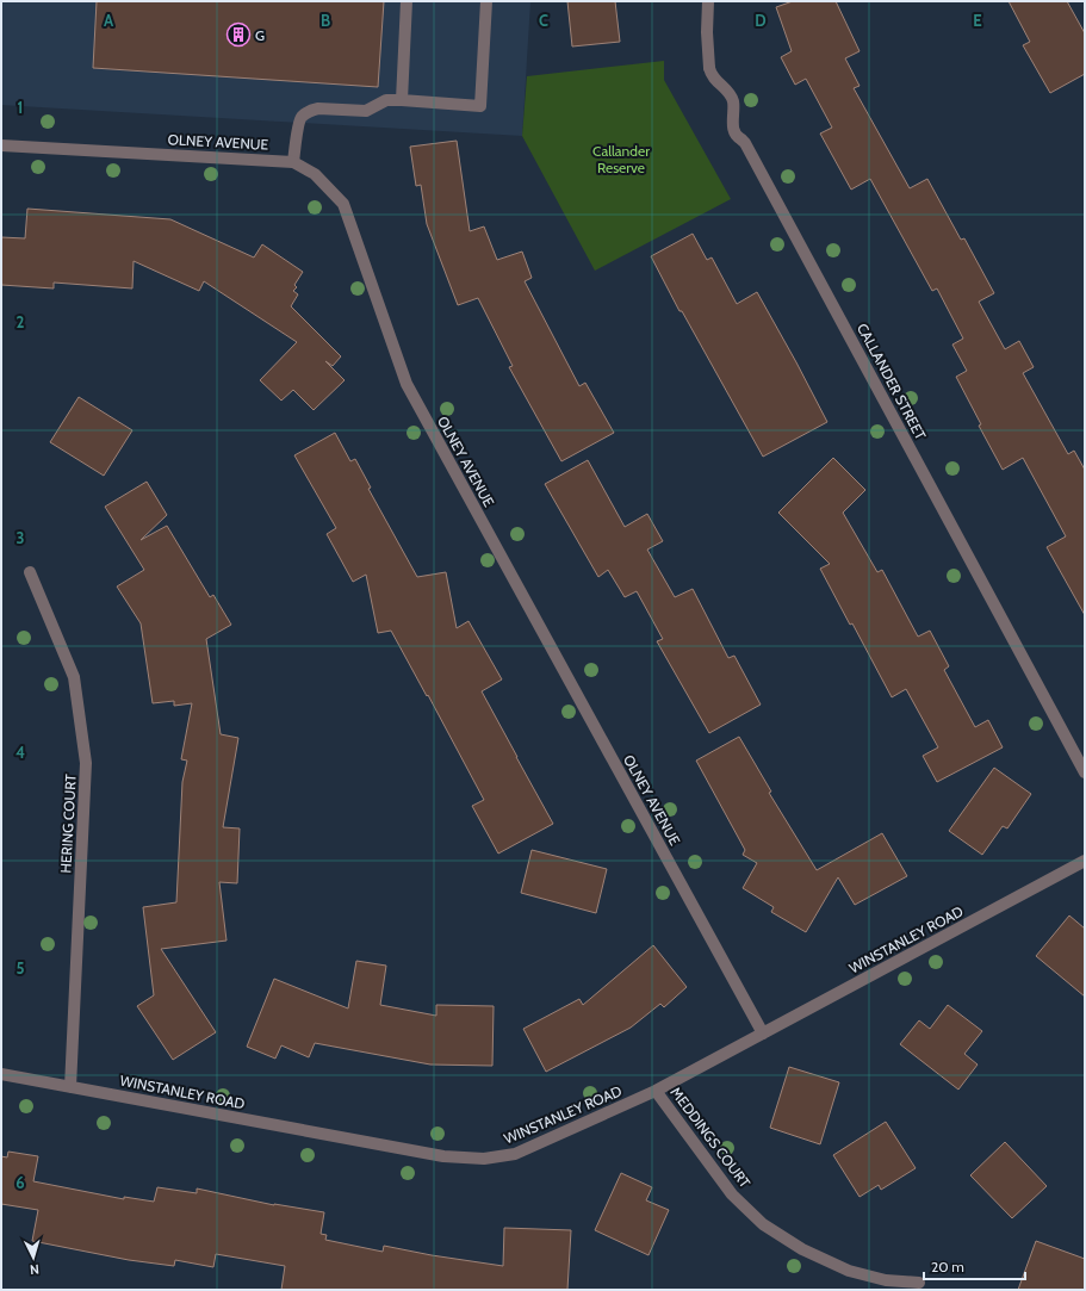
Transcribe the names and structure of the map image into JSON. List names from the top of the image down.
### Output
{
  "streets": {
    "street": [
      "OLNEY AVENUE",
      "CALLANDER STREET",
      "HERING COURT",
      "WINSTANLEY ROAD",
      "MEDDINGS COURT"
    ]
  },
  "crossings": [
    ["OLNEY AVENUE", "WINSTANLEY ROAD"],
    ["HERING COURT", "WINSTANLEY ROAD"],
    ["WINSTANLEY ROAD", "MEDDINGS COURT"]
  ],
  "parks": ["Callander Reserve"],
  "places": {
    "building": ["G"]
  },
  "scale_bar": "20 m",
  "north": "bottom",
  "grid": {
    "columns": [
      "A",
      "B",
      "C",
      "D",
      "E"
    ],
    "rows": [
      "1",
      "2",
      "3",
      "4",
      "5",
      "6"
    ]
  }
}
